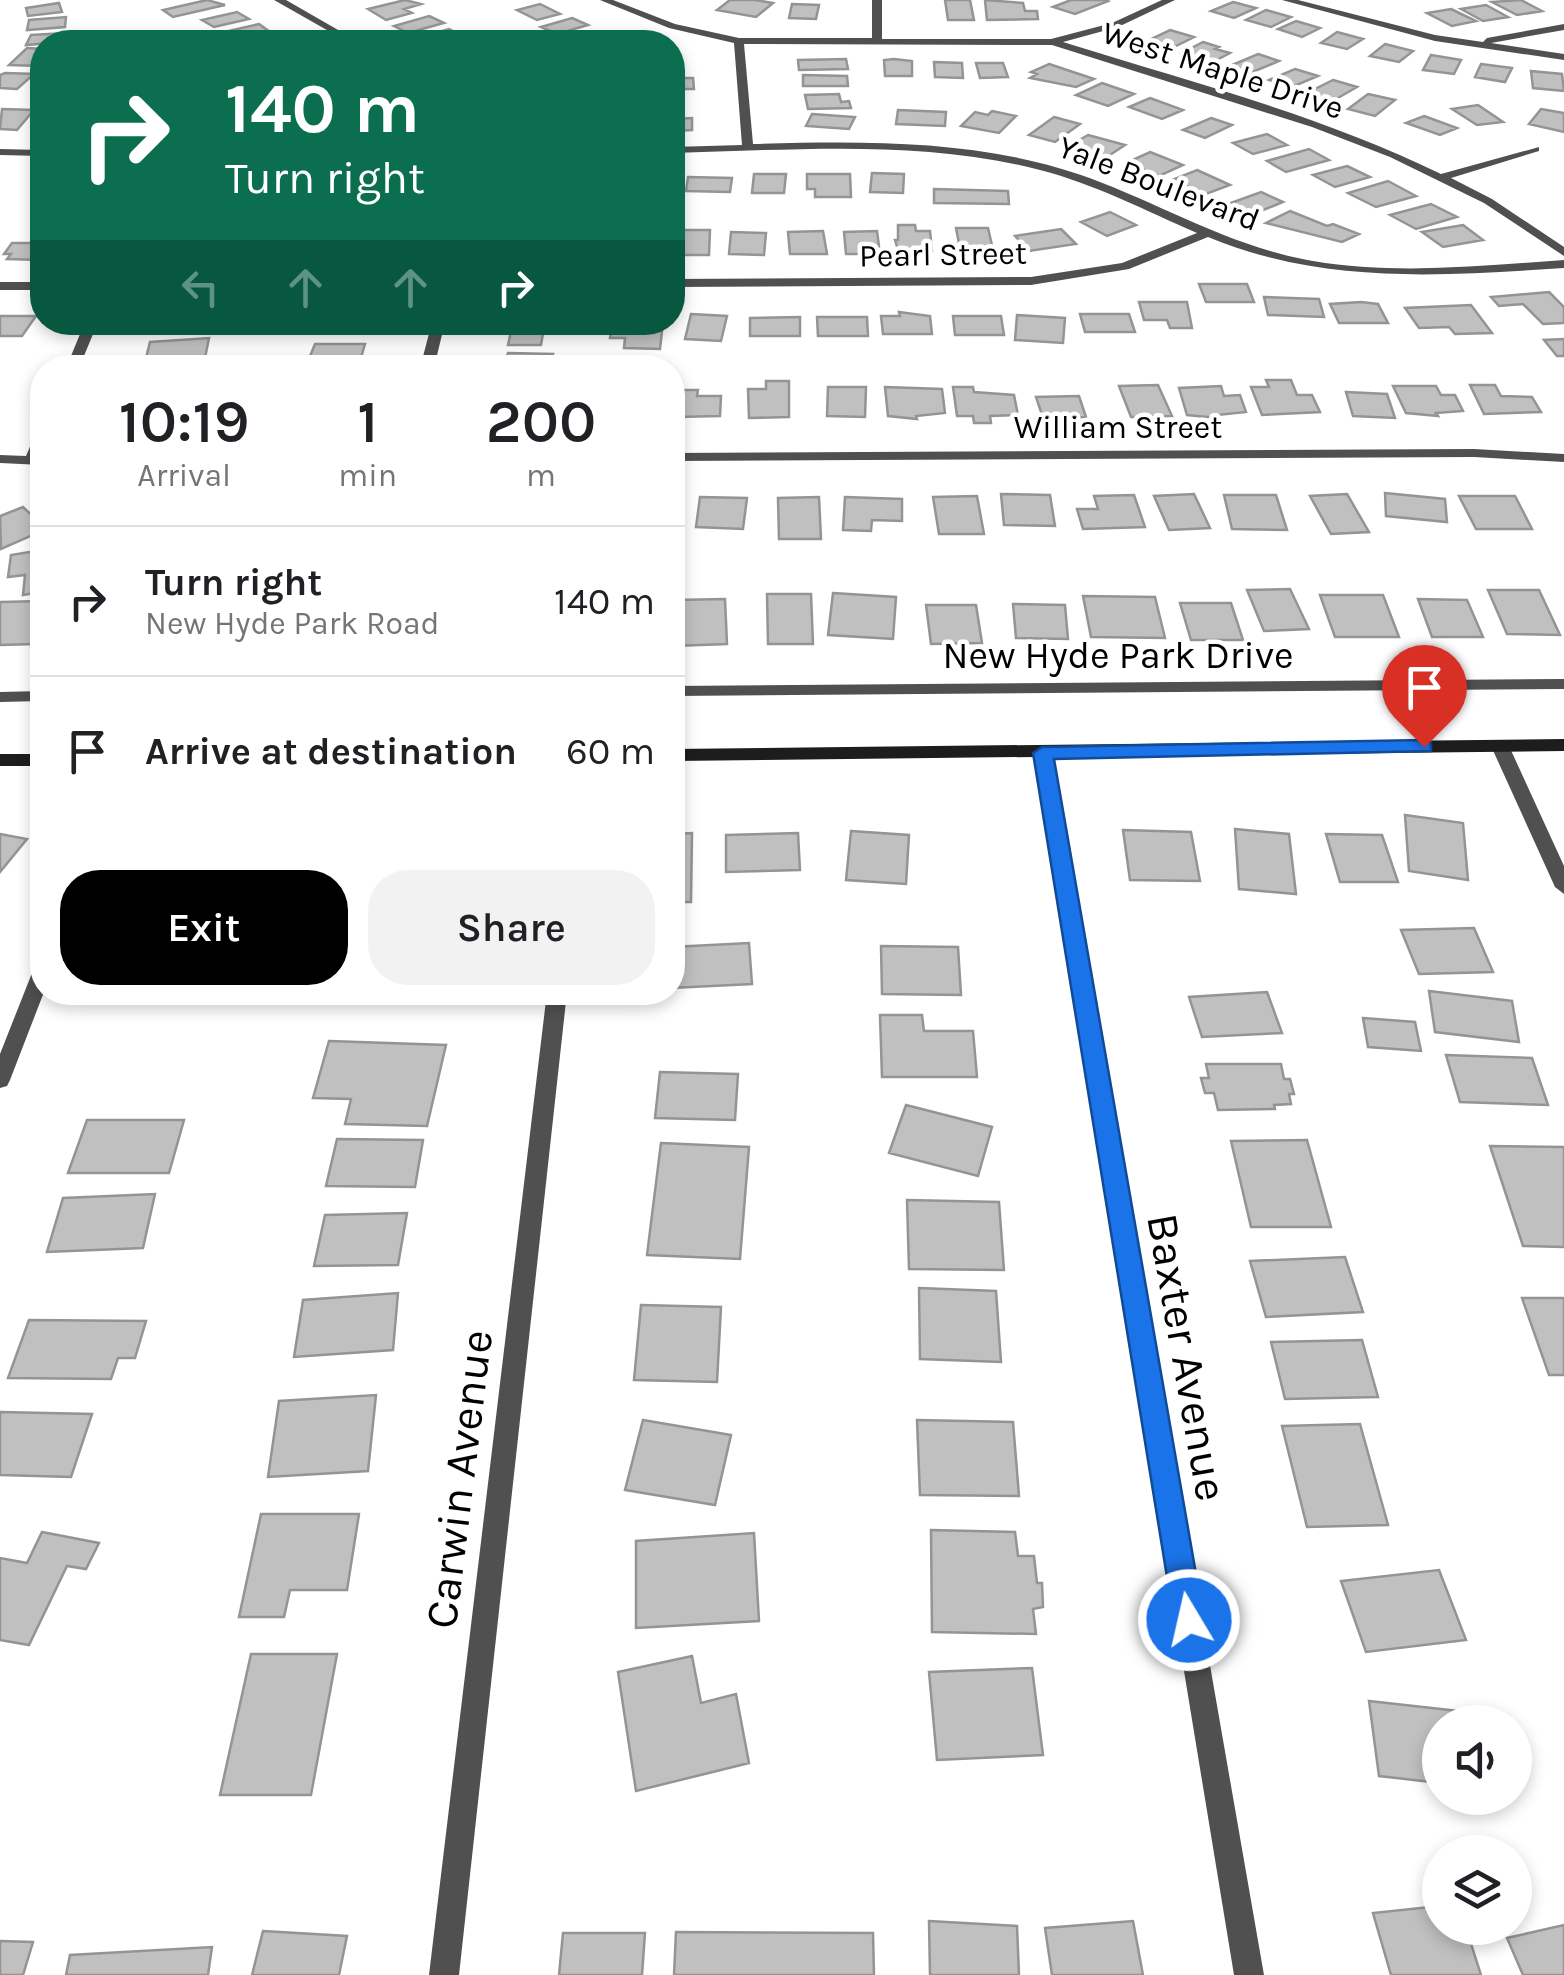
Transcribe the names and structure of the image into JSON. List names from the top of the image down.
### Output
{
  "streets": {
    "street": [
      "West Maple Drive",
      "Yale Boulevard",
      "Pearl Street",
      "William Street",
      "New Hyde Park Drive",
      "Baxter Avenue",
      "Carwin Avenue"
    ]
  },
  "crossings": [
    ["Yale Boulevard", "Pearl Street"]
  ],
  "page": {
    "turn": ["140 m", "Turn right"],
    "eta": [
      "10:19",
      "Arrival",
      "1",
      "min",
      "200",
      "m"
    ],
    "list": [
      {
        "name": "Turn right",
        "note": "New Hyde Park Road",
        "value": "140 m"
      },
      {
        "name": "Arrive at destination",
        "value": "60 m"
      }
    ],
    "buttons": ["Exit", "Share"]
  }
}
